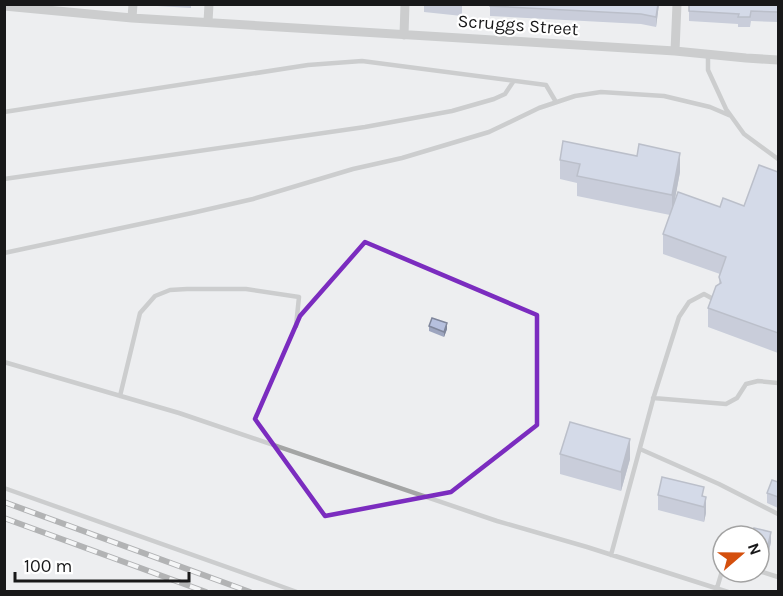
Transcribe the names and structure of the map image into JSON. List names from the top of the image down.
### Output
{
  "streets": {
    "street": ["Scruggs Street"]
  },
  "scale_bar": "100 m",
  "north": "right"
}
